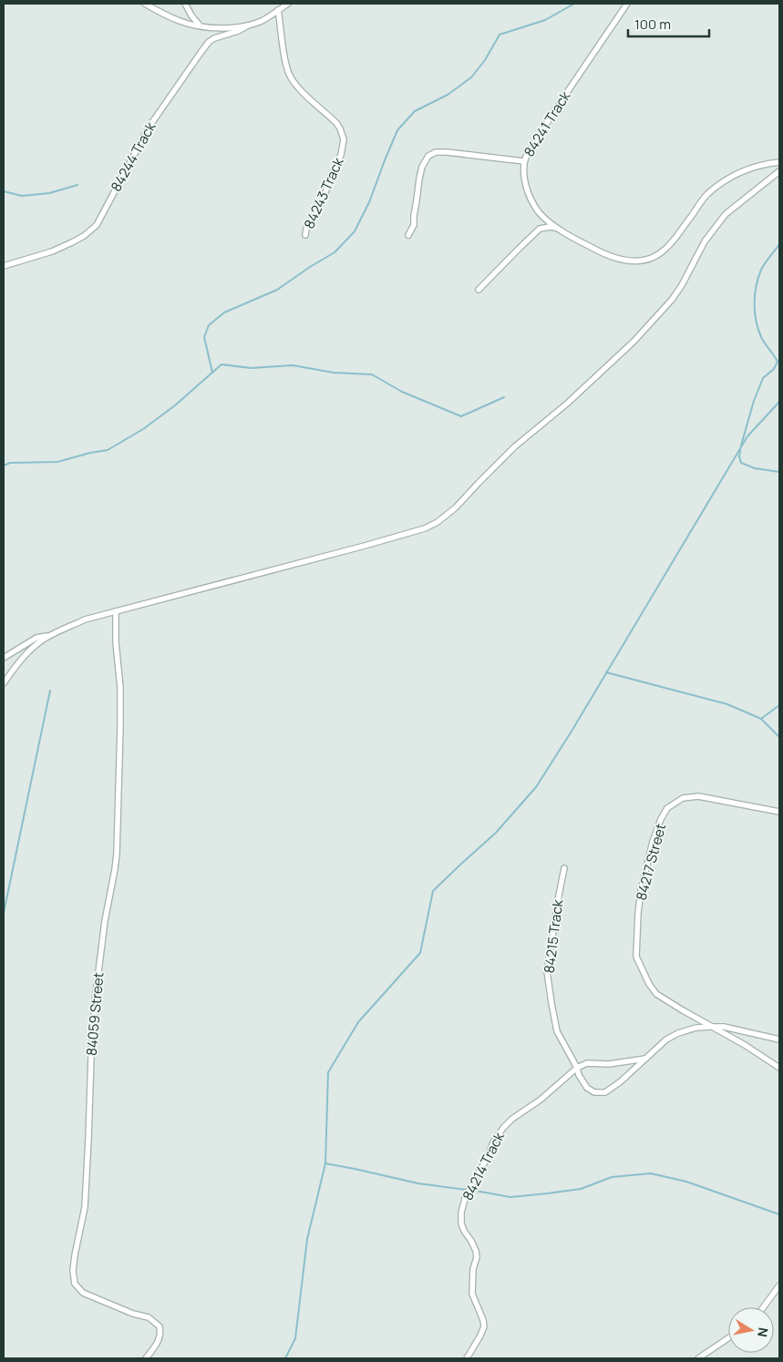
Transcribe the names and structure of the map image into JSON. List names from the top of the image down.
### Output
{
  "streets": {
    "street": [
      "84241 Track",
      "84244 Track",
      "84243 Track",
      "84217 Street",
      "84215 Track",
      "84059 Street",
      "84214 Track"
    ]
  },
  "crossings": [
    ["84244 Track", "84243 Track"],
    ["84215 Track", "84214 Track"]
  ],
  "scale_bar": "100 m",
  "north": "right"
}
